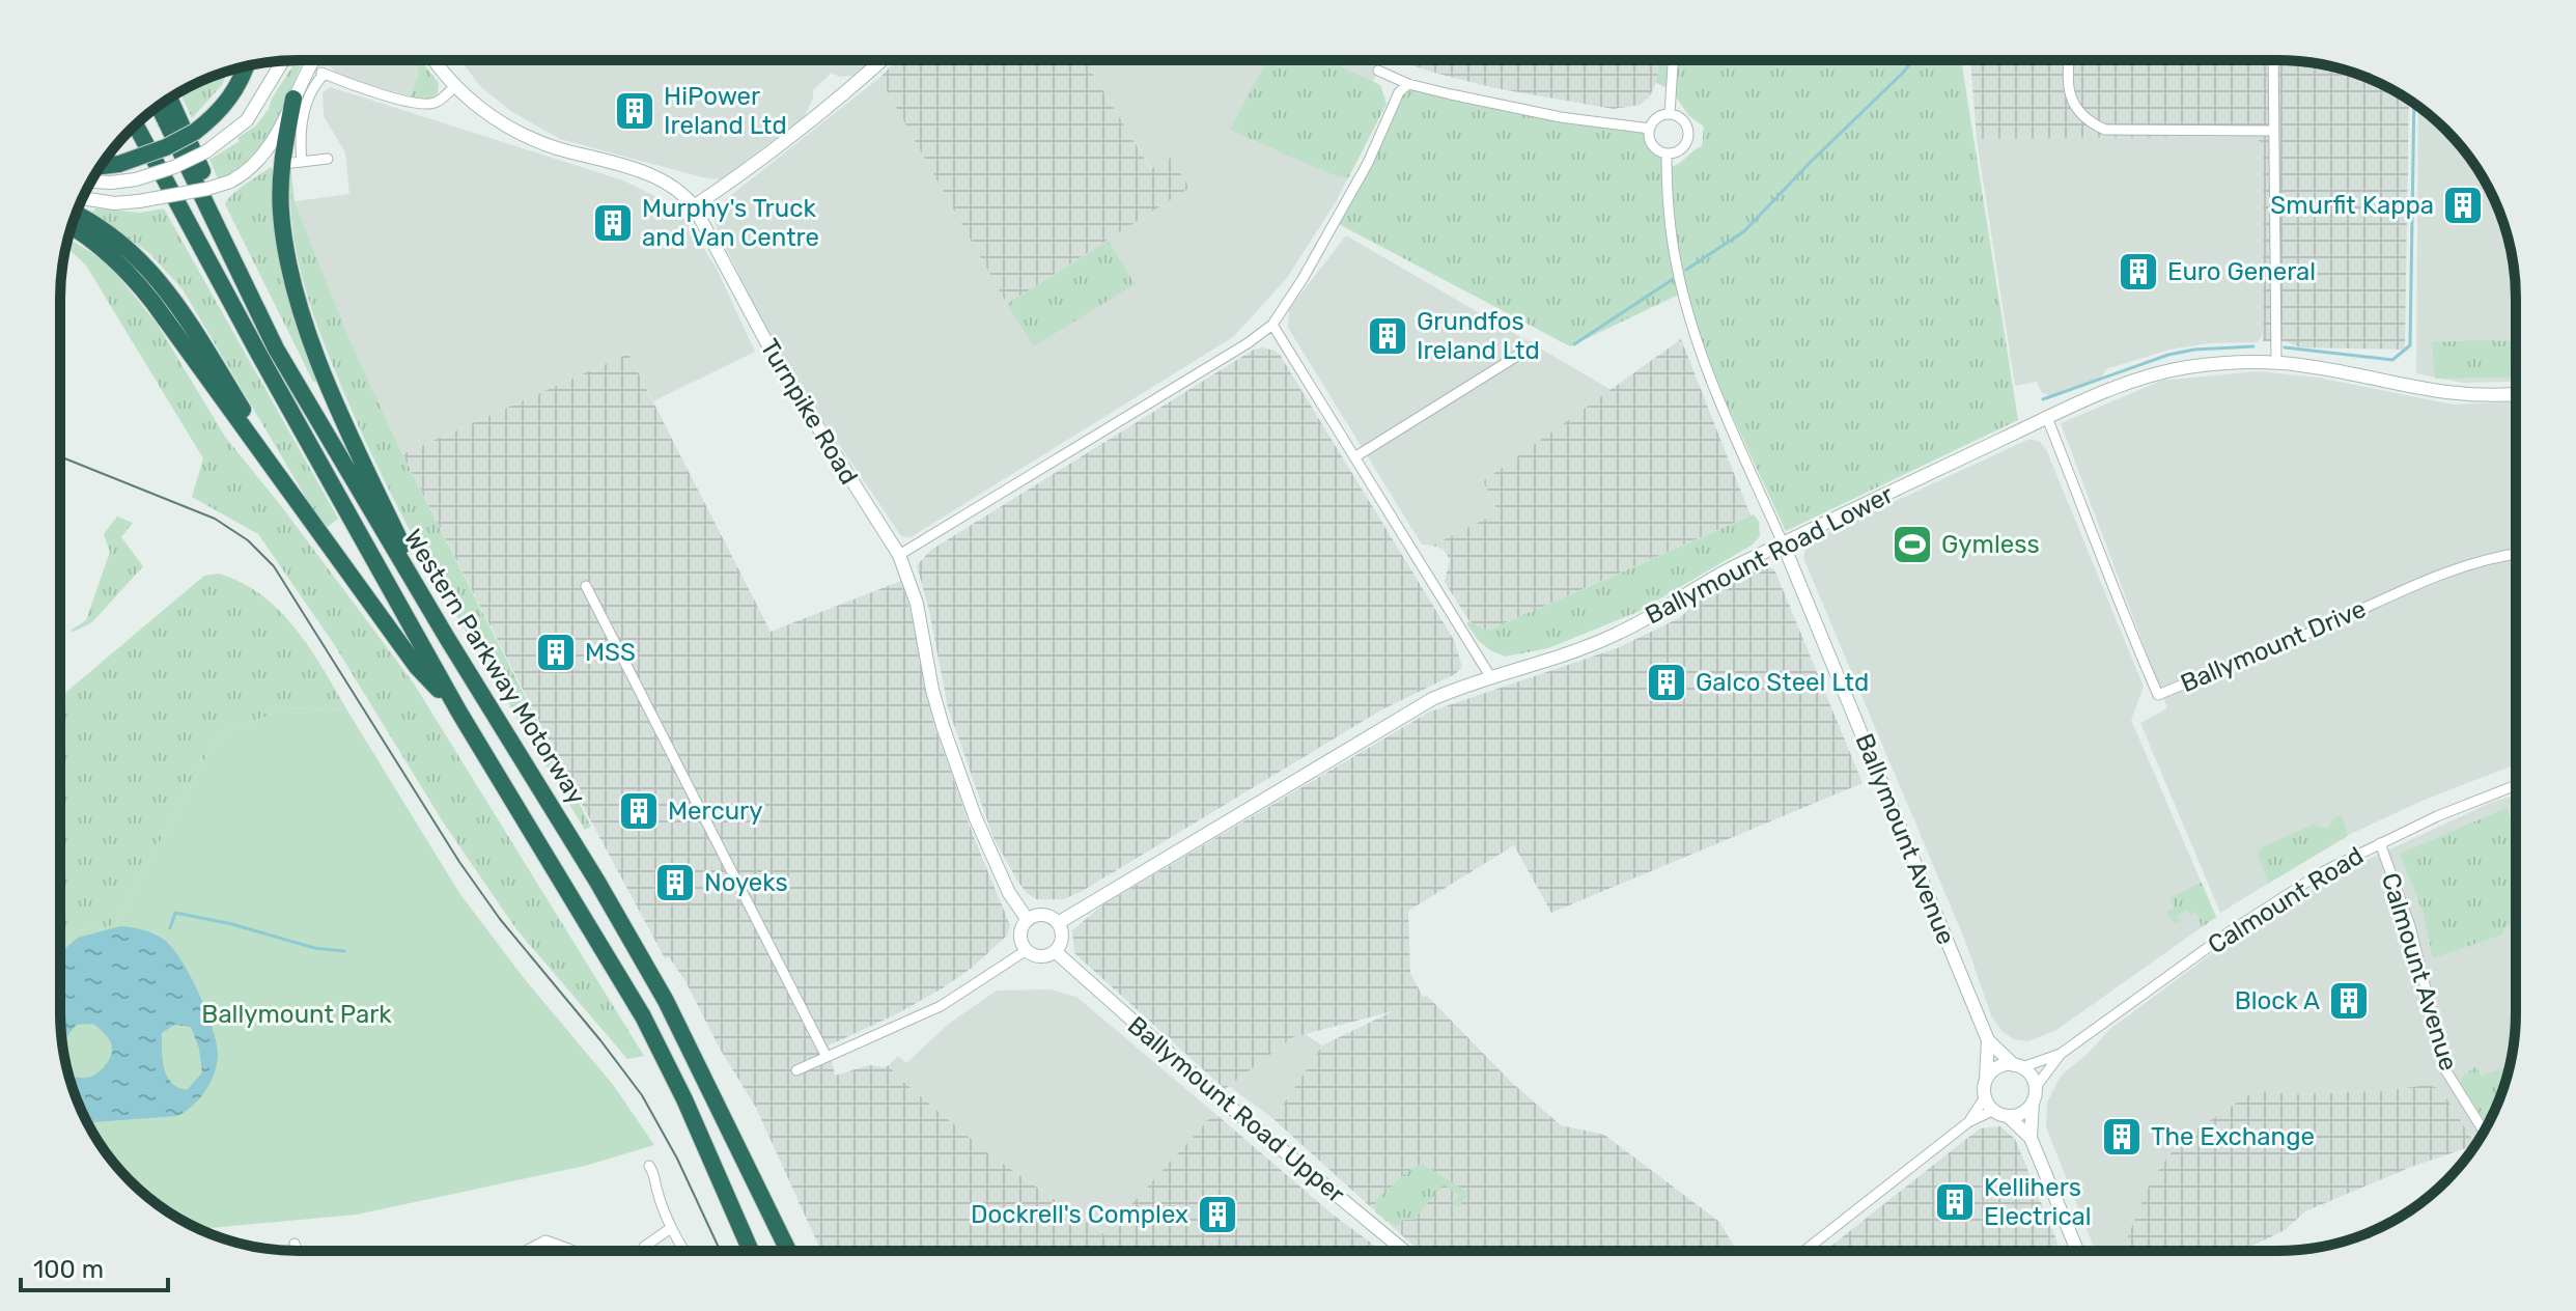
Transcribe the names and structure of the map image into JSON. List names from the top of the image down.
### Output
{
  "streets": {
    "highway": ["Western Parkway Motorway"],
    "street": [
      "Turnpike Road",
      "Ballymount Road Lower",
      "Ballymount Drive",
      "Ballymount Avenue",
      "Calmount Road",
      "Calmount Avenue",
      "Ballymount Road Upper"
    ]
  },
  "crossings": [
    ["Turnpike Road", "Ballymount Road Lower"],
    ["Turnpike Road", "Ballymount Road Upper"],
    ["Ballymount Road Lower", "Ballymount Drive"],
    ["Ballymount Road Lower", "Ballymount Avenue"],
    ["Ballymount Road Lower", "Ballymount Road Upper"],
    ["Ballymount Avenue", "Calmount Road"],
    ["Calmount Road", "Calmount Avenue"]
  ],
  "parks": ["Ballymount Park"],
  "places": {
    "building": [
      "HiPower Ireland Ltd",
      "Smurfit Kappa",
      "Murphy's Truck and Van Centre",
      "Euro General",
      "Grundfos Ireland Ltd",
      "MSS",
      "Galco Steel Ltd",
      "Mercury",
      "Noyeks",
      "Block A",
      "The Exchange",
      "Kellihers Electrical",
      "Dockrell's Complex"
    ],
    "sports": ["Gymless"]
  },
  "scale_bar": "100 m"
}
